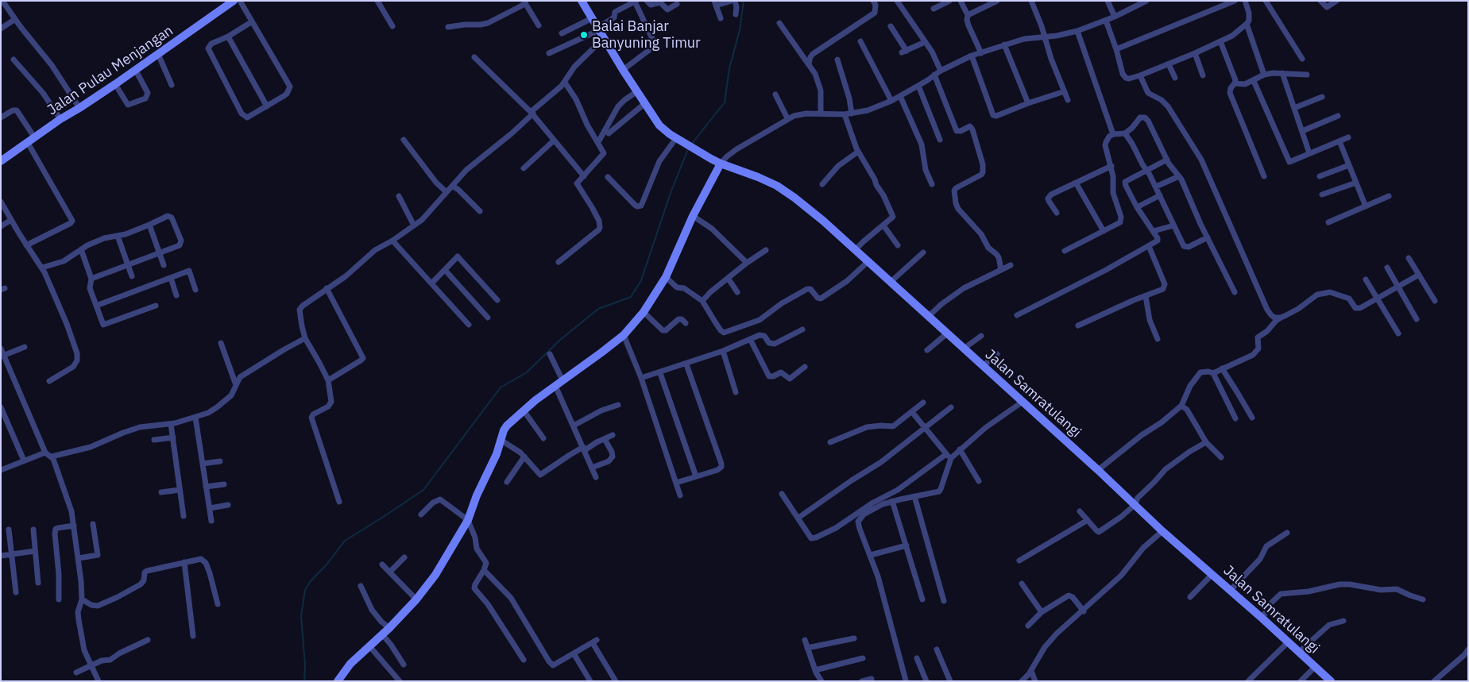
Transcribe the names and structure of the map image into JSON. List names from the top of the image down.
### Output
{
  "streets": {
    "main road": ["Jalan Pulau Menjangan", "Jalan Samratulangi"]
  },
  "places": ["Balai Banjar Banyuning Timur"]
}
